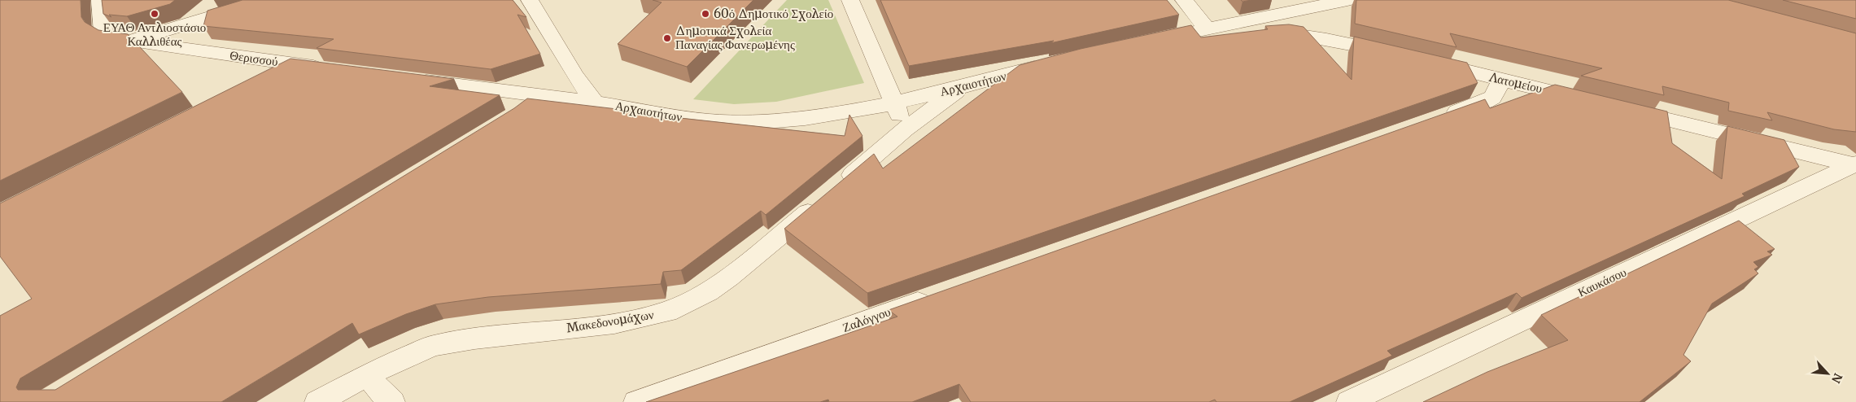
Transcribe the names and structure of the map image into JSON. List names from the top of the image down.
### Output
{
  "streets": {
    "street": [
      "Θερισσού",
      "Λατομείου",
      "Αρχαιοτήτων",
      "Καυκάσου",
      "Ζαλόγγου",
      "Μακεδονομάχων"
    ]
  },
  "crossings": [
    ["Αρχαιοτήτων", "Μακεδονομάχων"]
  ],
  "places": ["ΕΥΑΘ Αντλιοστάσιο Καλλιθέας", "60ό Δημοτικό Σχολείο", "Δημοτικά Σχολεία Παναγίας Φανερωμένης"],
  "north": "bottom right"
}
